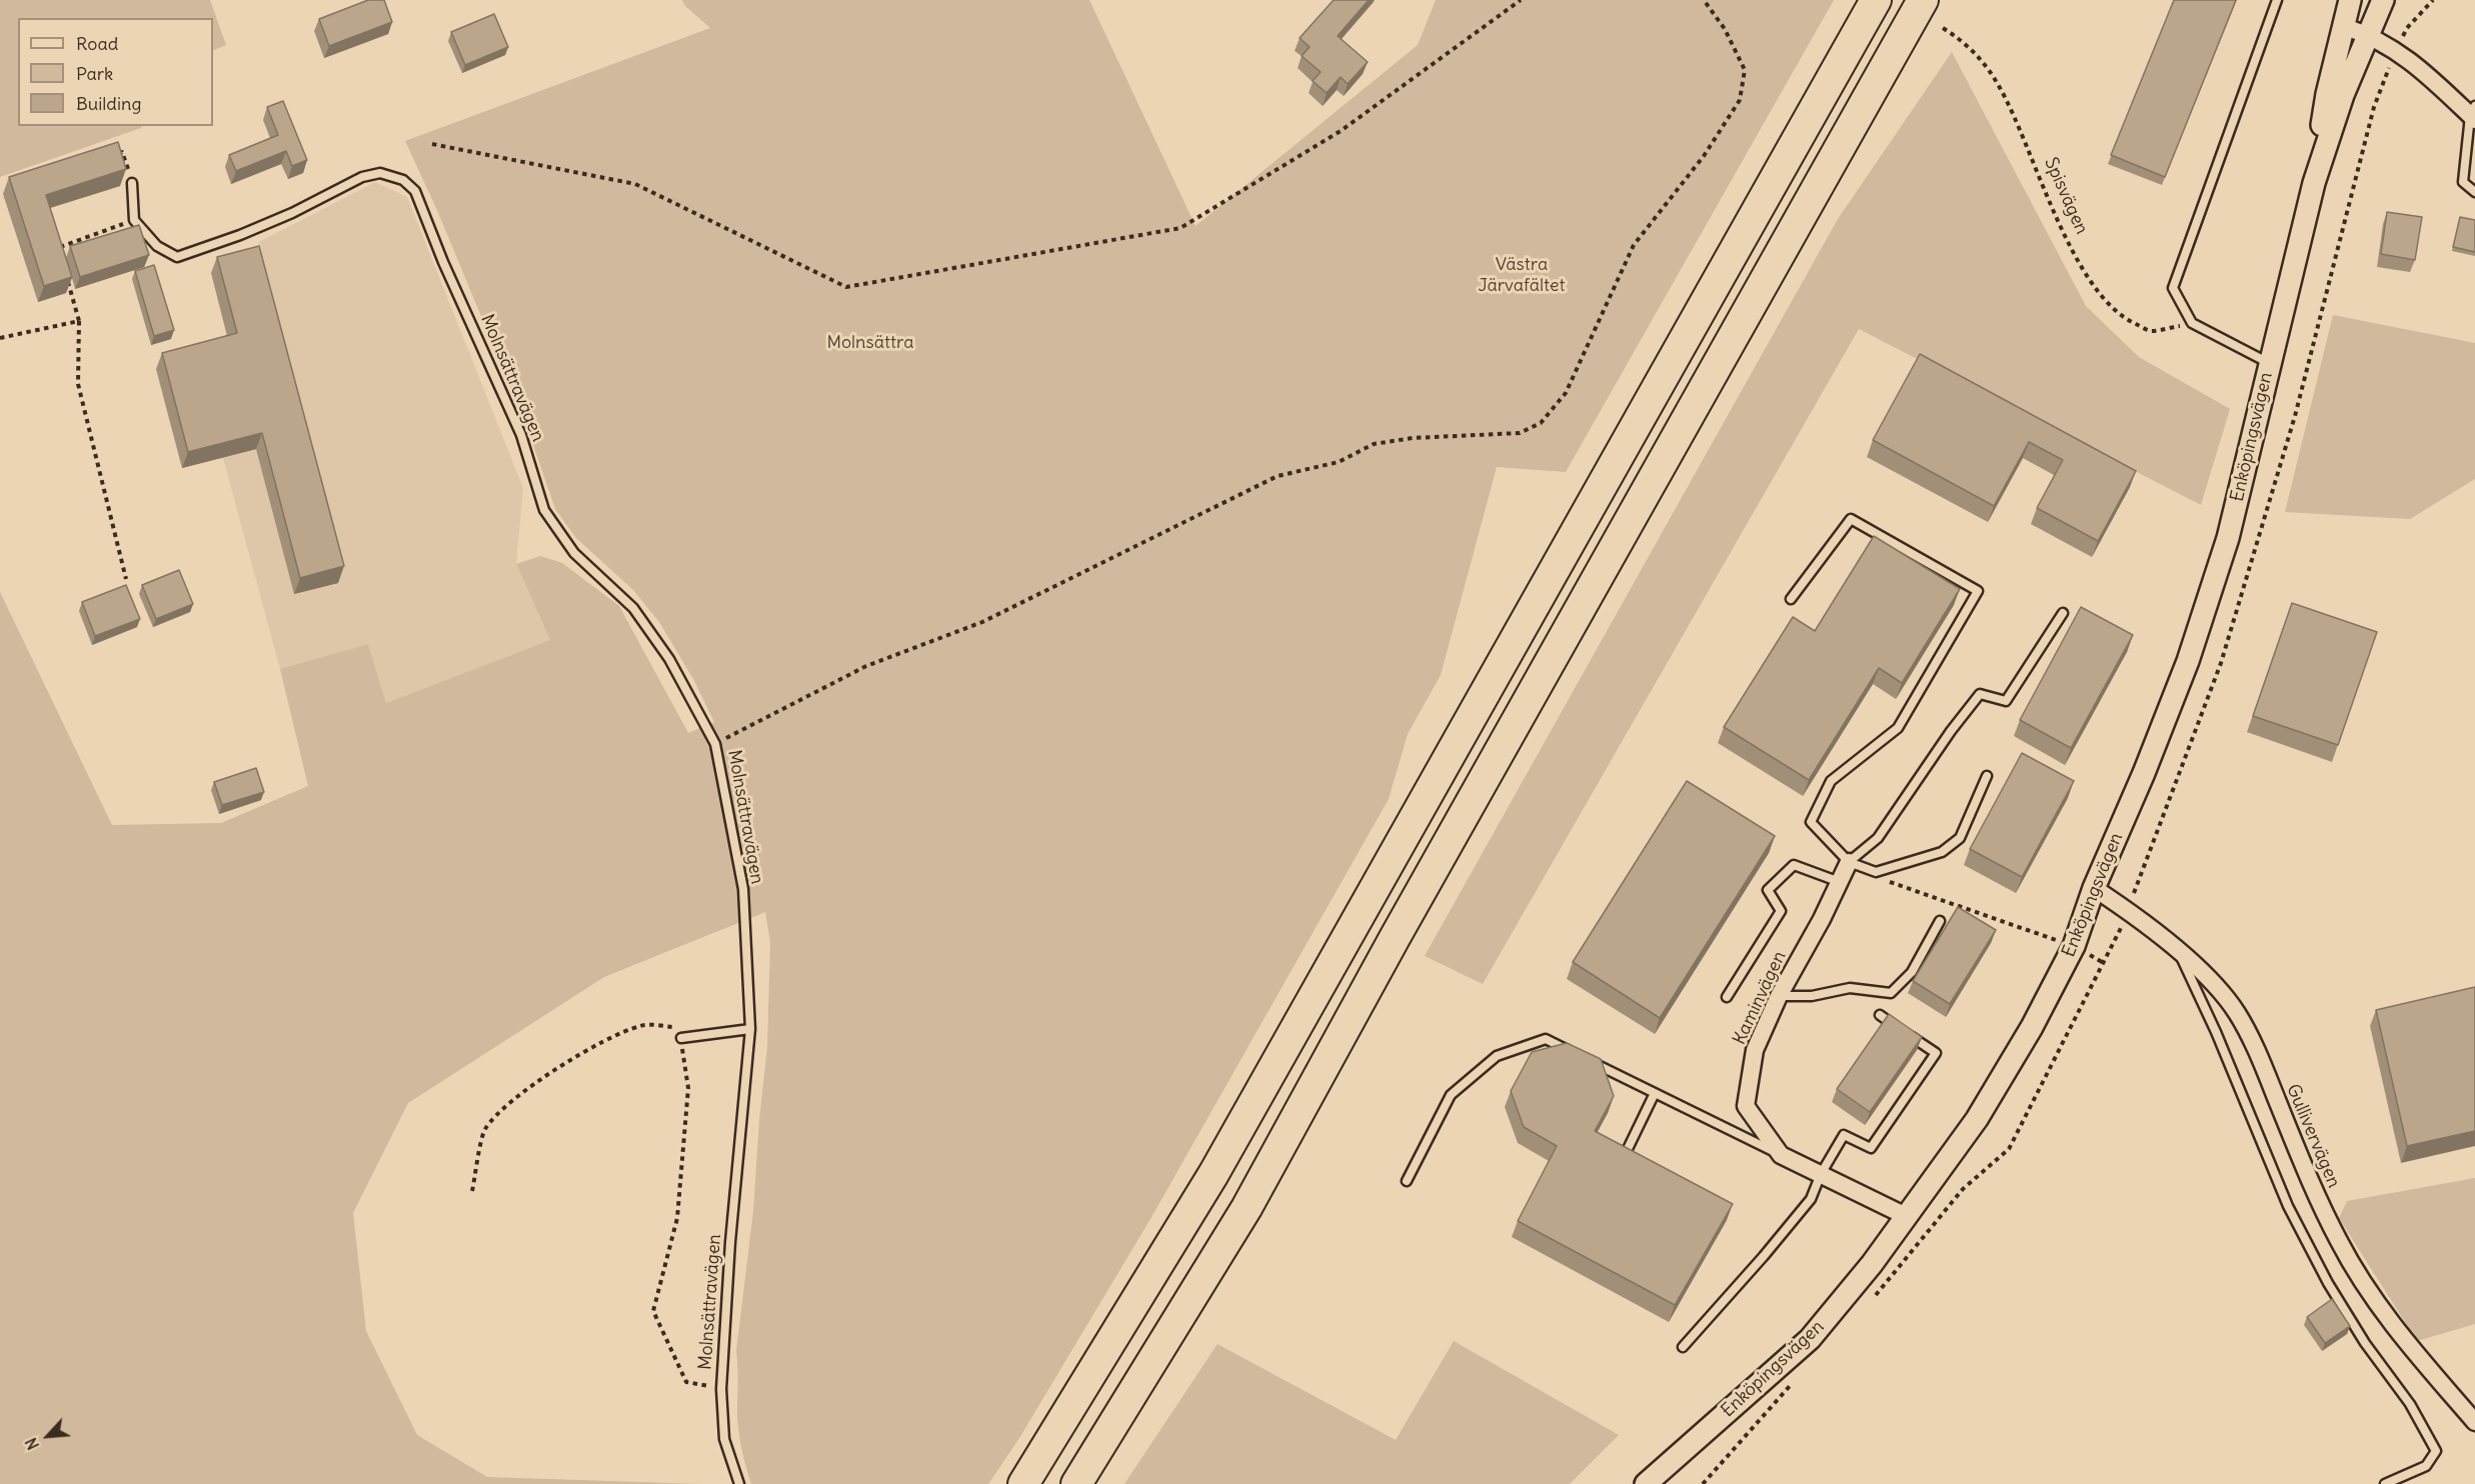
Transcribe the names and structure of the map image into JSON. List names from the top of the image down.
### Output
{
  "streets": {
    "street": ["Enköpingsvägen", "Kaminvägen", "Gullivervägen"],
    "lane": ["Molnsättravägen"],
    "path": ["Spisvägen"]
  },
  "crossings": [
    ["Enköpingsvägen", "Kaminvägen"],
    ["Enköpingsvägen", "Gullivervägen"]
  ],
  "parks": ["Västra Järvafältet", "Molnsättra"],
  "legend": ["Road", "Park", "Building"],
  "north": "bottom left"
}
